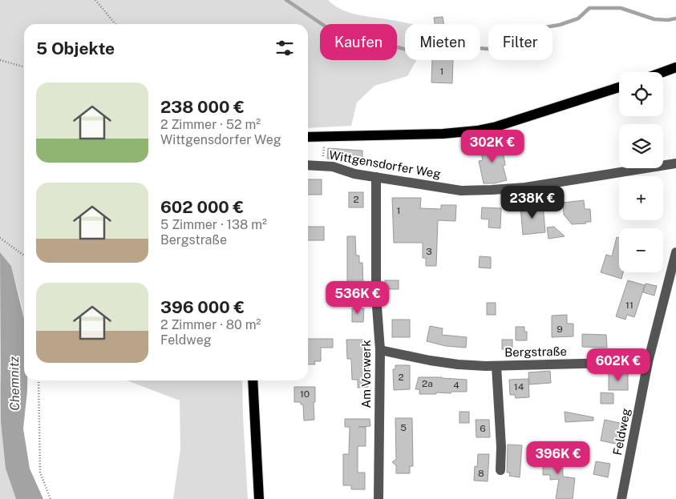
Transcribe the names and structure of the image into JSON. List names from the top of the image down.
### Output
{
  "streets": {
    "street": [
      "Wittgensdorfer Weg",
      "Bergstraße",
      "Am Vorwerk",
      "Feldweg"
    ]
  },
  "crossings": [
    ["Wittgensdorfer Weg", "Am Vorwerk"],
    ["Bergstraße", "Am Vorwerk"],
    ["Bergstraße", "Feldweg"]
  ],
  "water": ["Chemnitz"],
  "house_numbers": [
    "1",
    "2",
    "1",
    "3",
    "11",
    "9",
    "2",
    "2a",
    "4",
    "14",
    "10",
    "5",
    "6",
    "8"
  ],
  "page": {
    "chip": ["Kaufen", "Mieten", "Filter"],
    "heading": "5 Objekte",
    "map_buttons": ["+", "−"],
    "list": [
      {
        "name": "238 000 €",
        "note": "2 Zimmer · 52 m² · Wittgensdorfer Weg"
      },
      {
        "name": "602 000 €",
        "note": "5 Zimmer · 138 m² · Bergstraße"
      },
      {
        "name": "396 000 €",
        "note": "2 Zimmer · 80 m² · Feldweg"
      }
    ],
    "price": [
      "302K €",
      "238K €",
      "536K €",
      "602K €",
      "396K €"
    ]
  }
}
